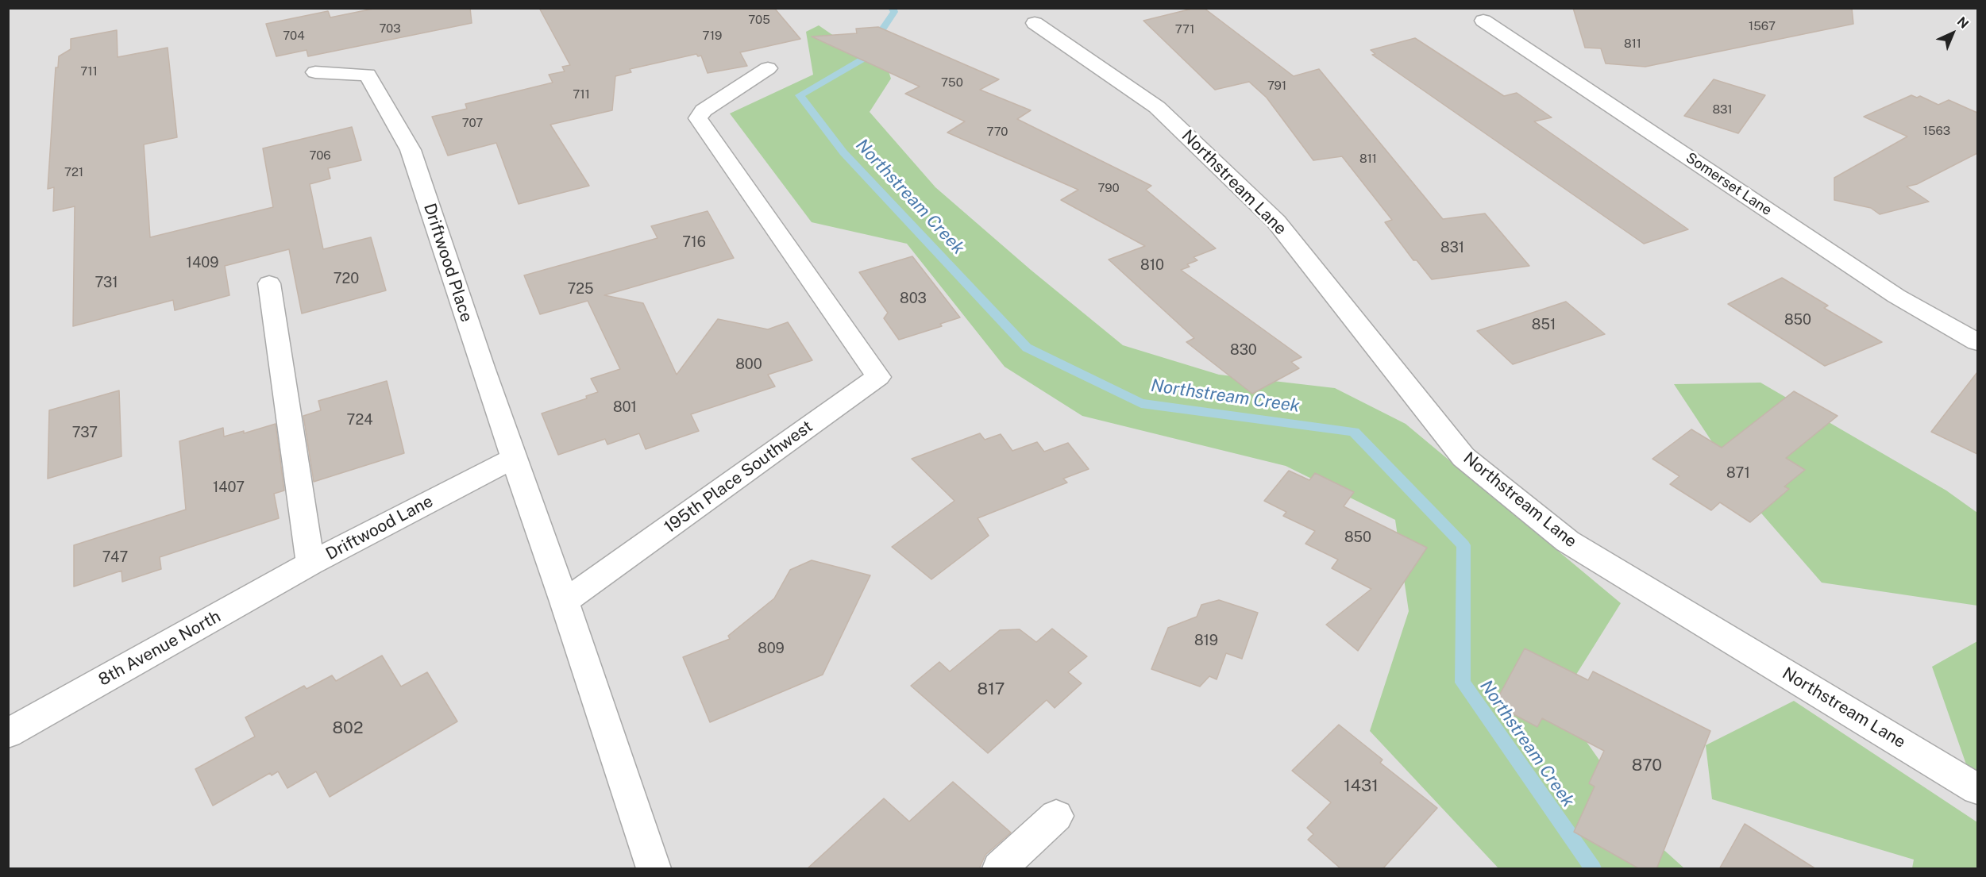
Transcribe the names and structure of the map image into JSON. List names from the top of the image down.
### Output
{
  "streets": {
    "street": [
      "Northstream Lane",
      "Somerset Lane",
      "Driftwood Place",
      "195th Place Southwest",
      "Driftwood Lane",
      "8th Avenue North"
    ]
  },
  "crossings": [
    ["Driftwood Place", "Driftwood Lane"],
    ["Driftwood Lane", "8th Avenue North"]
  ],
  "water": ["Northstream Creek"],
  "house_numbers": [
    "705",
    "1567",
    "703",
    "771",
    "704",
    "719",
    "811",
    "711",
    "750",
    "791",
    "711",
    "831",
    "707",
    "1563",
    "770",
    "706",
    "811",
    "721",
    "790",
    "716",
    "831",
    "1409",
    "810",
    "720",
    "731",
    "725",
    "803",
    "850",
    "851",
    "830",
    "800",
    "801",
    "724",
    "737",
    "871",
    "1407",
    "850",
    "747",
    "819",
    "809",
    "817",
    "802",
    "870",
    "1431"
  ],
  "north": "top right"
}
